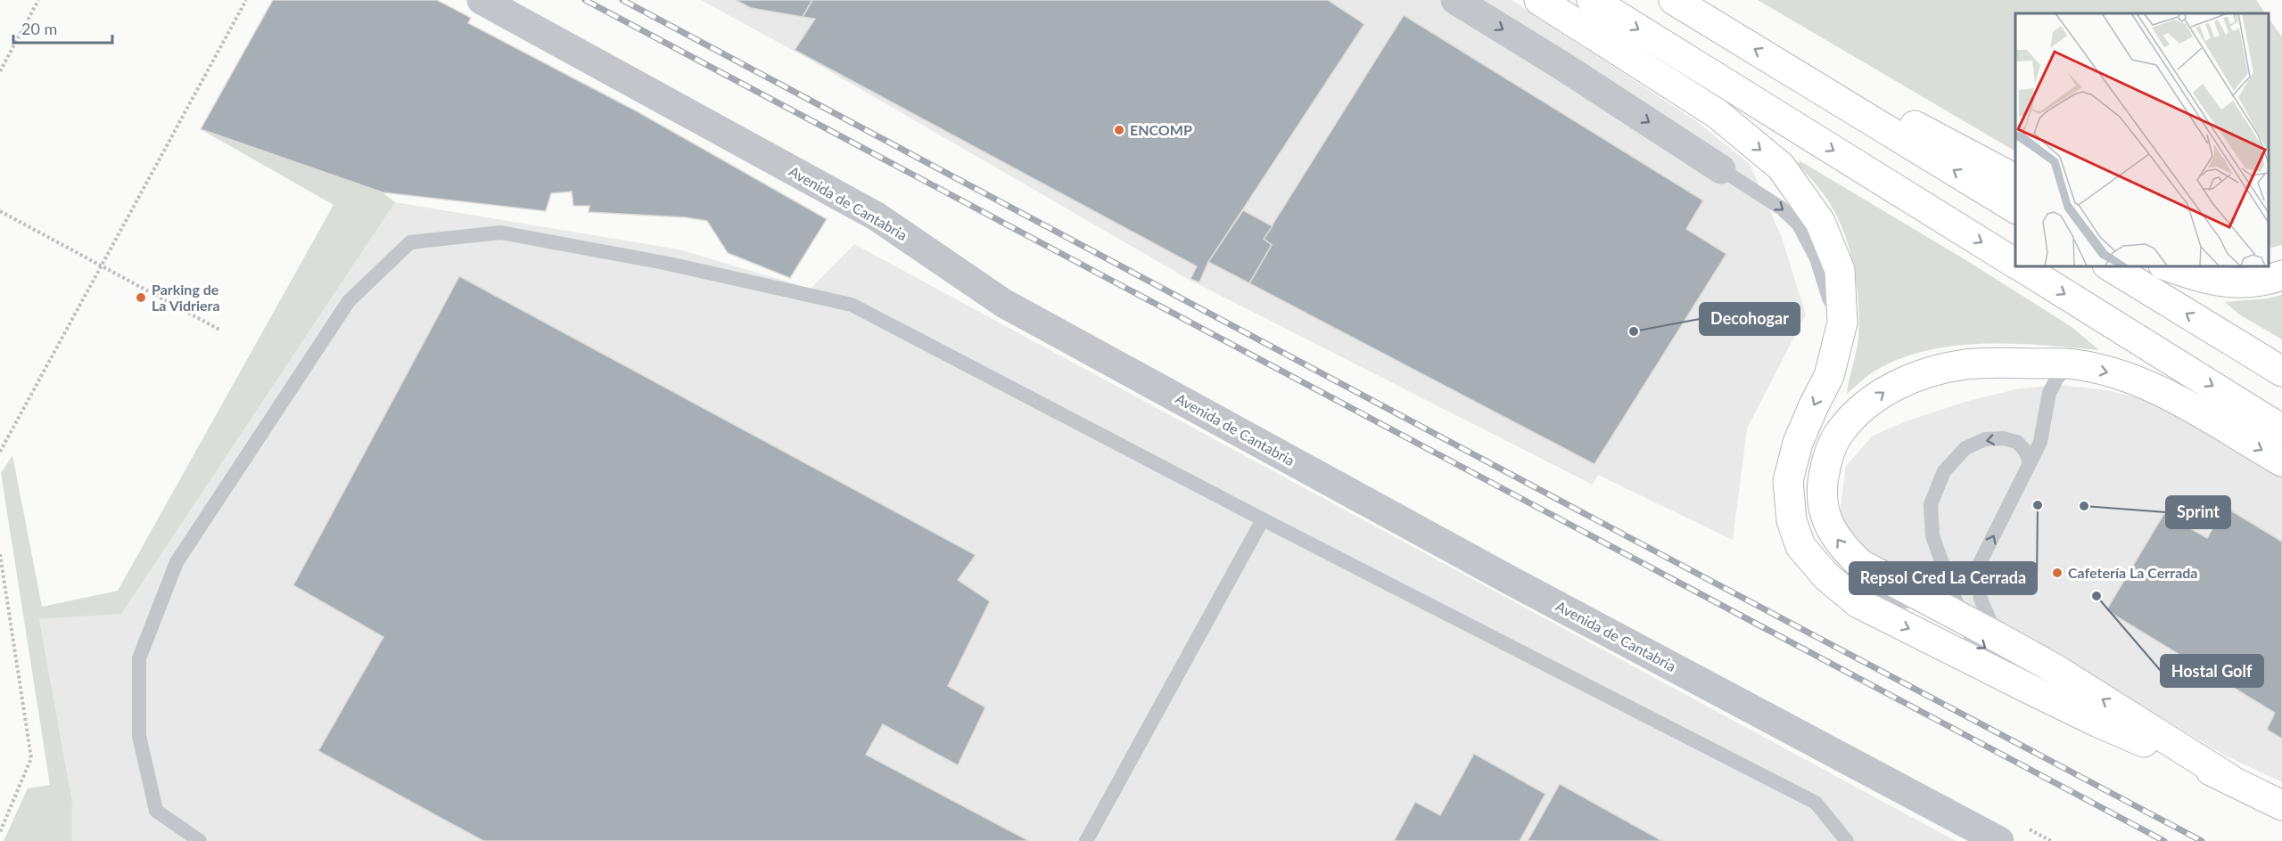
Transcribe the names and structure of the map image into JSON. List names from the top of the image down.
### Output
{
  "streets": {
    "street": ["Avenida de Cantabria"]
  },
  "places": [
    "ENCOMP",
    "Parking de La Vidriera",
    "Decohogar",
    "Repsol Cred La Cerrada",
    "Sprint",
    "Cafetería La Cerrada",
    "Hostal Golf"
  ],
  "scale_bar": "20 m"
}
